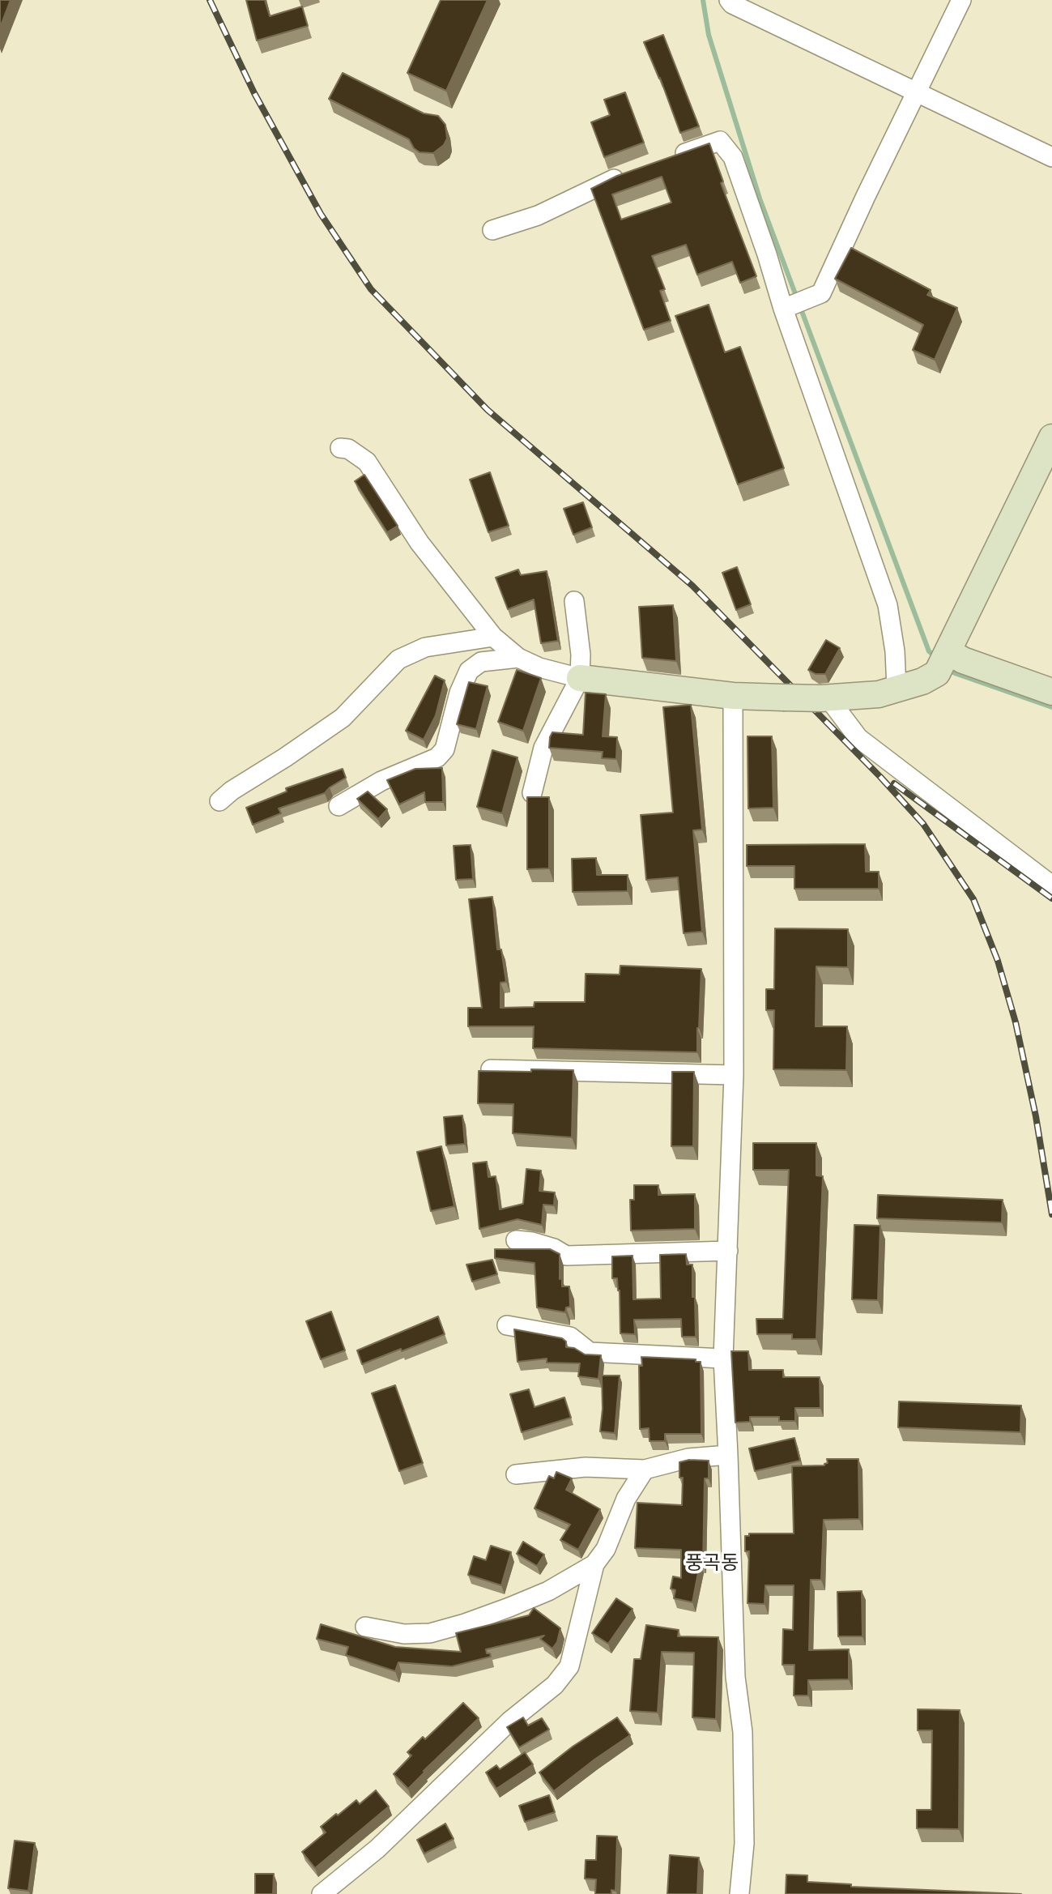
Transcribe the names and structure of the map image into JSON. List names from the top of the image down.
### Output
{
  "districts": ["풍곡동"]
}
